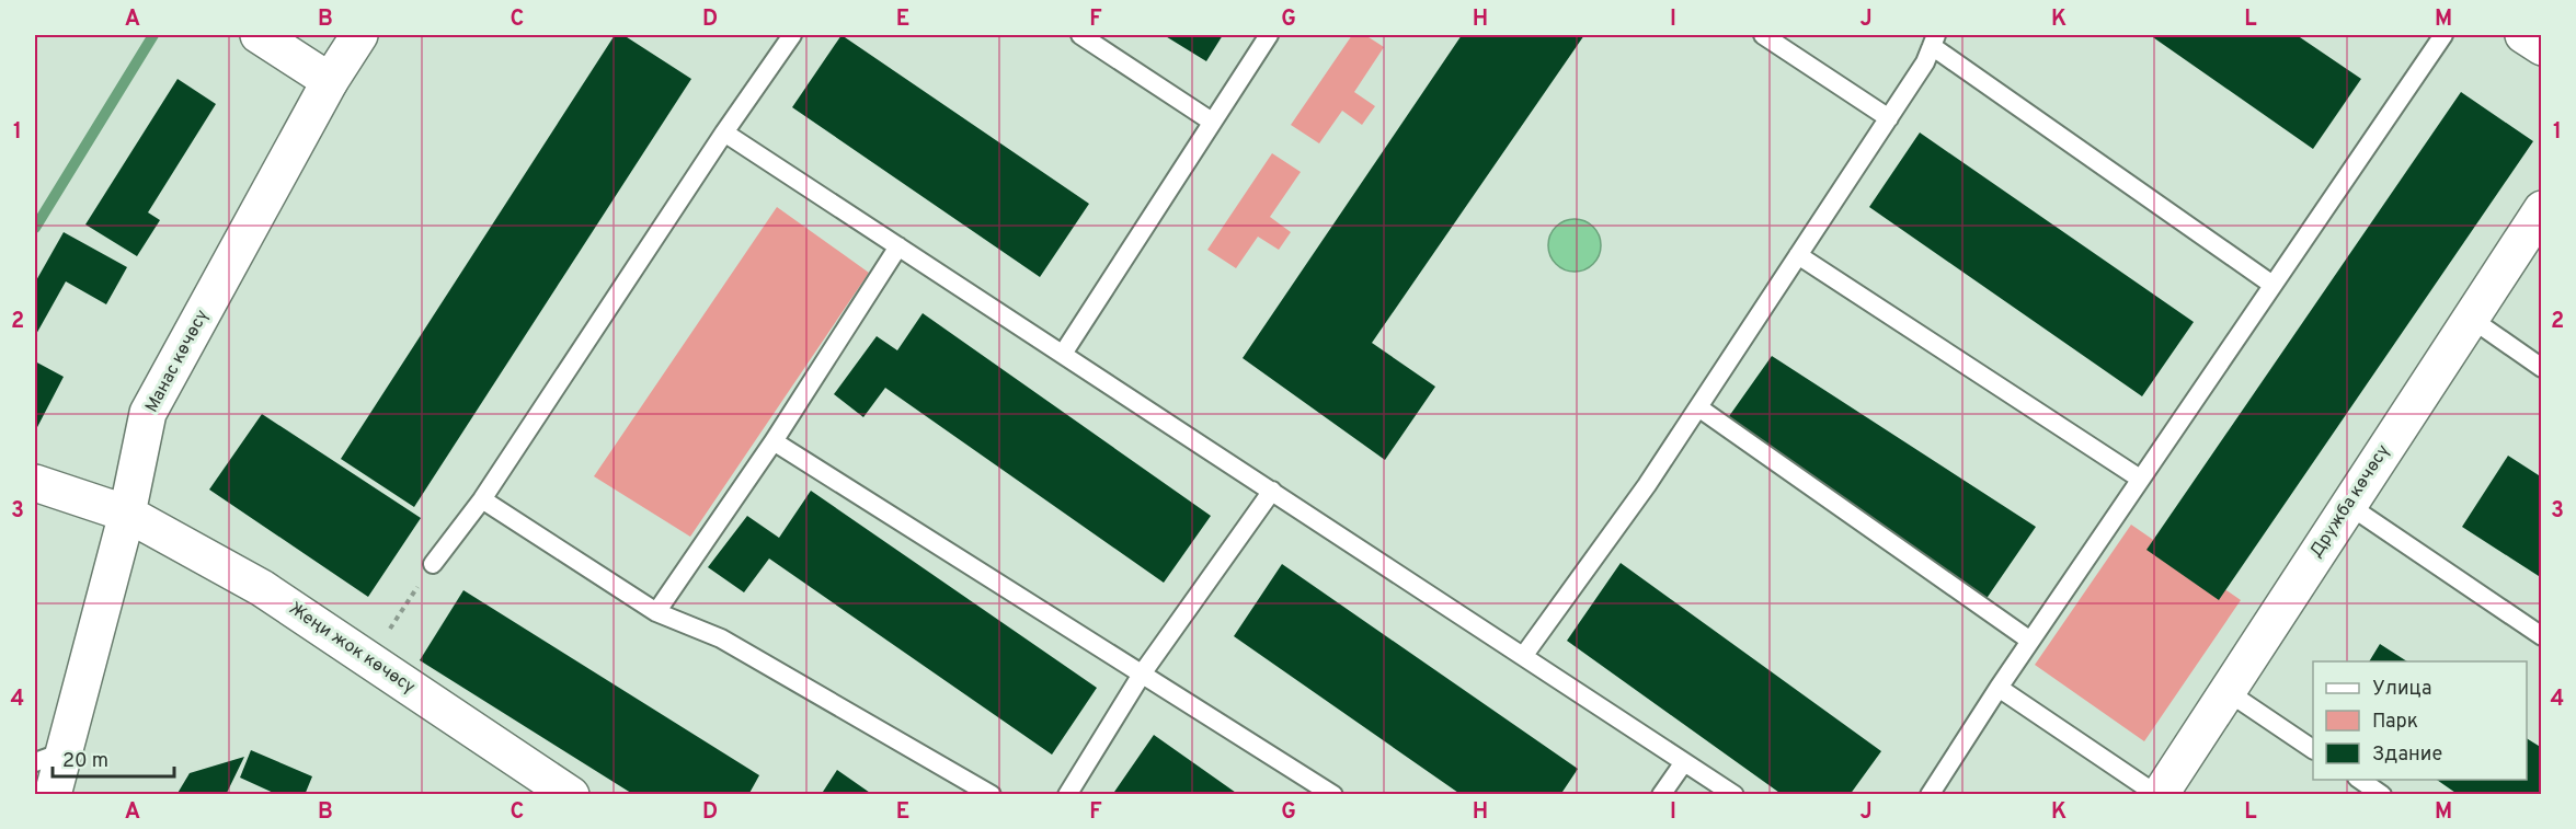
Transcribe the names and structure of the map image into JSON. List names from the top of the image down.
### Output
{
  "streets": {
    "main road": ["Манас көчөсү", "Дружба көчөсү", "Жеңи жок көчөсү"]
  },
  "crossings": [
    ["Манас көчөсү", "Жеңи жок көчөсү"]
  ],
  "legend": ["Улица", "Парк", "Здание"],
  "scale_bar": "20 m",
  "grid": {
    "columns": [
      "A",
      "B",
      "C",
      "D",
      "E",
      "F",
      "G",
      "H",
      "I",
      "J",
      "K",
      "L",
      "M"
    ],
    "rows": [
      "1",
      "2",
      "3",
      "4"
    ]
  }
}
